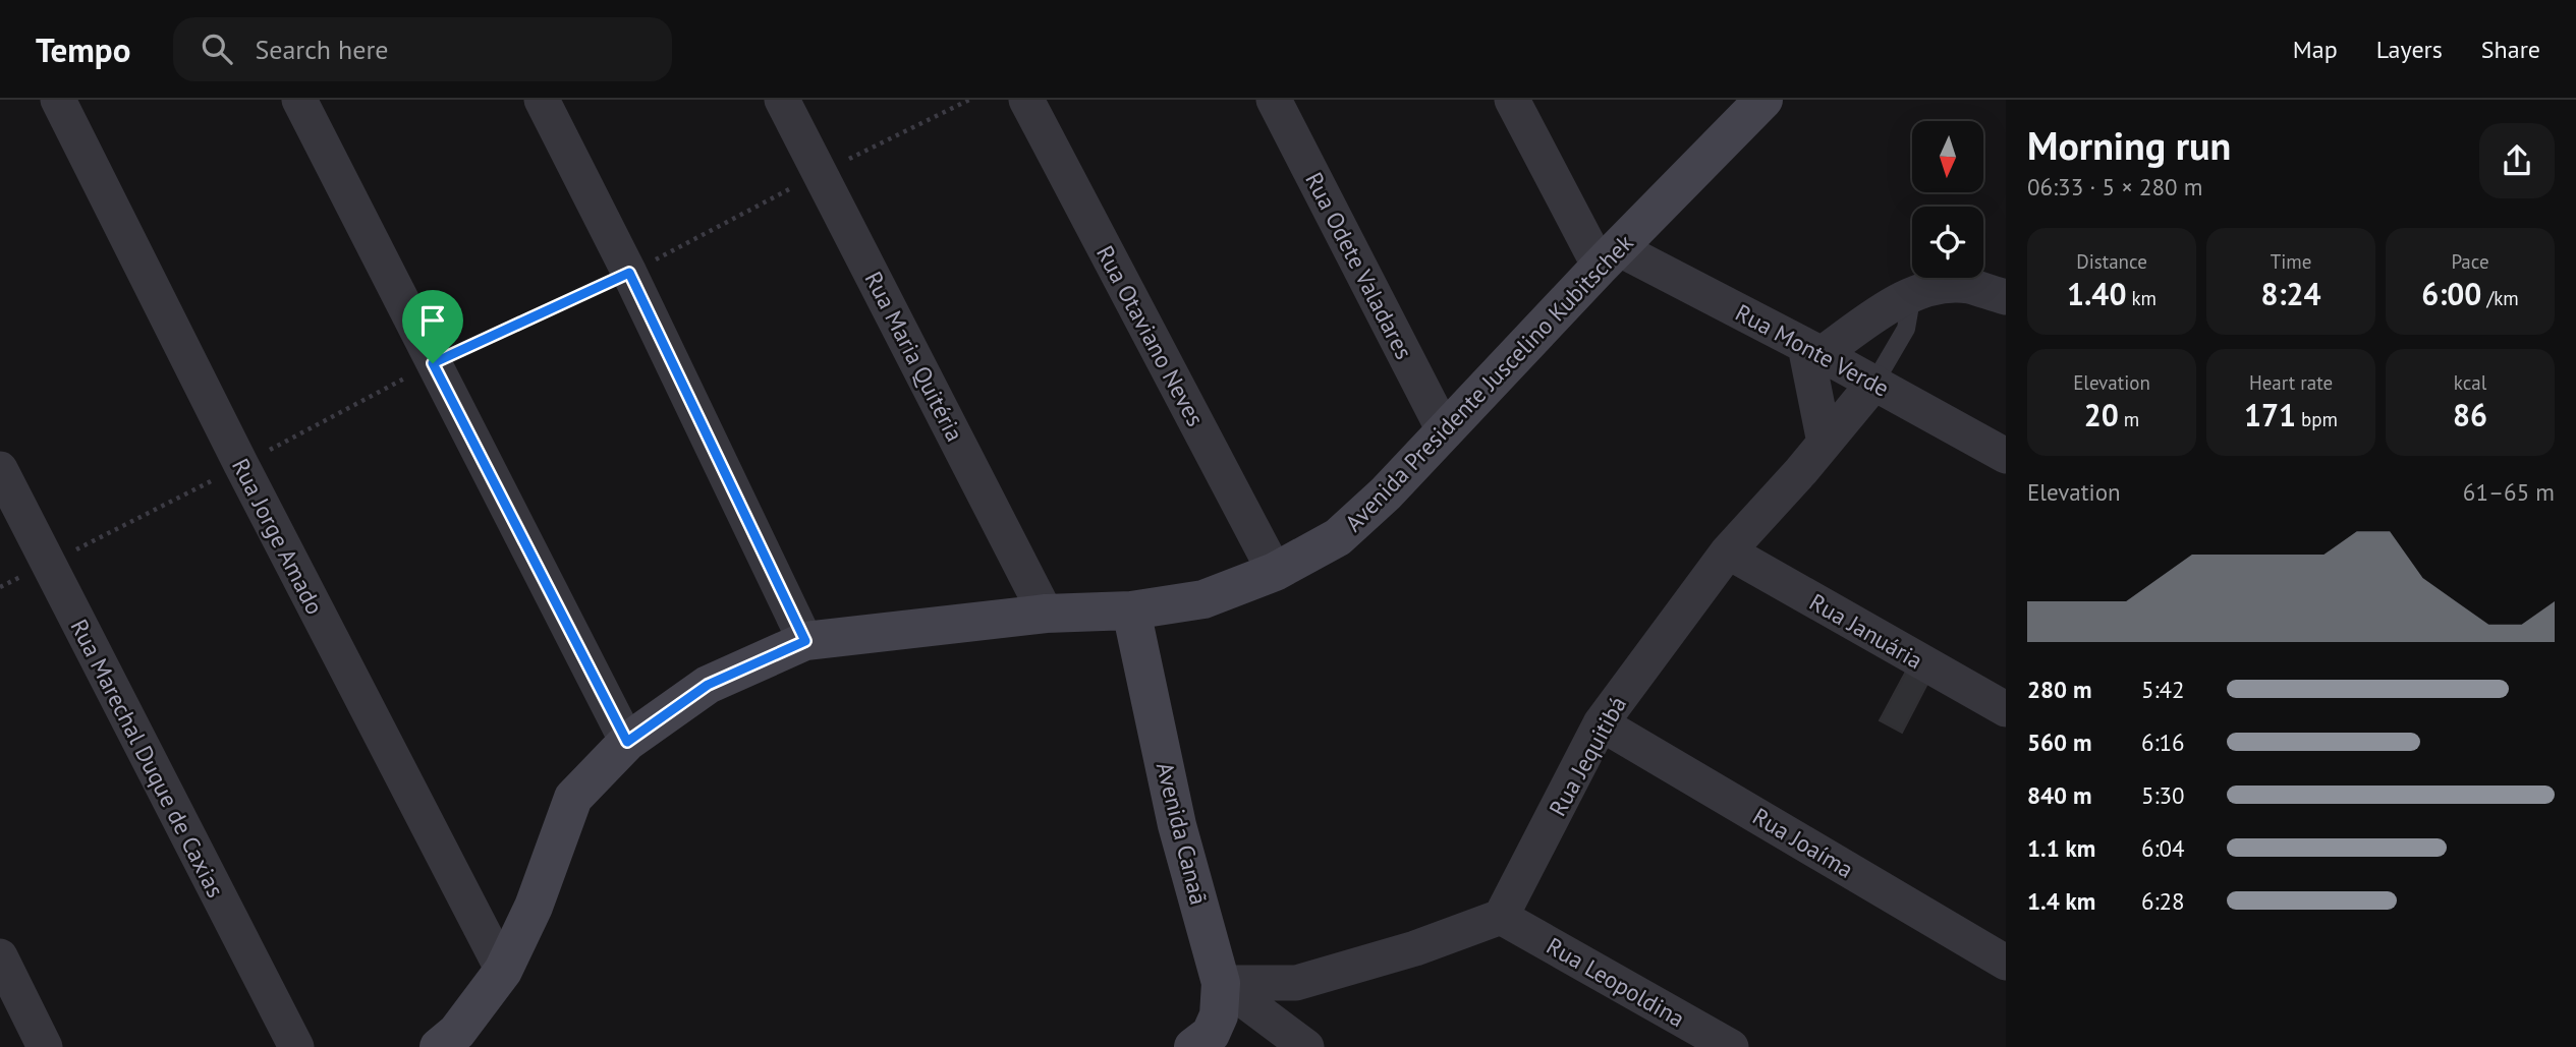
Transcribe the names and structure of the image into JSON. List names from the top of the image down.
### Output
{
  "streets": {
    "street": [
      "Rua Odete Valadares",
      "Rua Otaviano Neves",
      "Rua Monte Verde",
      "Rua Maria Quitéria",
      "Avenida Presidente Juscelino Kubitschek",
      "Rua Jorge Amado",
      "Rua Januária",
      "Rua Jequitibá",
      "Rua Marechal Duque de Caxias",
      "Avenida Canaã",
      "Rua Joaíma",
      "Rua Leopoldina"
    ]
  },
  "crossings": [
    ["Rua Odete Valadares", "Avenida Presidente Juscelino Kubitschek"],
    ["Rua Otaviano Neves", "Avenida Presidente Juscelino Kubitschek"],
    ["Rua Monte Verde", "Avenida Presidente Juscelino Kubitschek"],
    ["Rua Monte Verde", "Rua Jequitibá"],
    ["Rua Maria Quitéria", "Avenida Presidente Juscelino Kubitschek"],
    ["Avenida Presidente Juscelino Kubitschek", "Rua Jorge Amado"],
    ["Avenida Presidente Juscelino Kubitschek", "Avenida Canaã"],
    ["Rua Januária", "Rua Jequitibá"],
    ["Rua Jequitibá", "Rua Joaíma"],
    ["Rua Jequitibá", "Rua Leopoldina"]
  ],
  "north": "bottom",
  "page": {
    "header": "Tempo",
    "search": "Search here",
    "nav": ["Map", "Layers", "Share"],
    "heading": ["Morning run", "06:33 · 5 × 280 m"],
    "stats": [
      ["Distance", "1.40 km"],
      ["Time", "8:24"],
      ["Pace", "6:00 /km"],
      ["Elevation", "20 m"],
      ["Heart rate", "171 bpm"],
      ["kcal", "86"]
    ],
    "chart": ["Elevation", "61–65 m"],
    "list": [
      {
        "name": "280 m",
        "note": "5:42"
      },
      {
        "name": "560 m",
        "note": "6:16"
      },
      {
        "name": "840 m",
        "note": "5:30"
      },
      {
        "name": "1.1 km",
        "note": "6:04"
      },
      {
        "name": "1.4 km",
        "note": "6:28"
      }
    ]
  }
}
